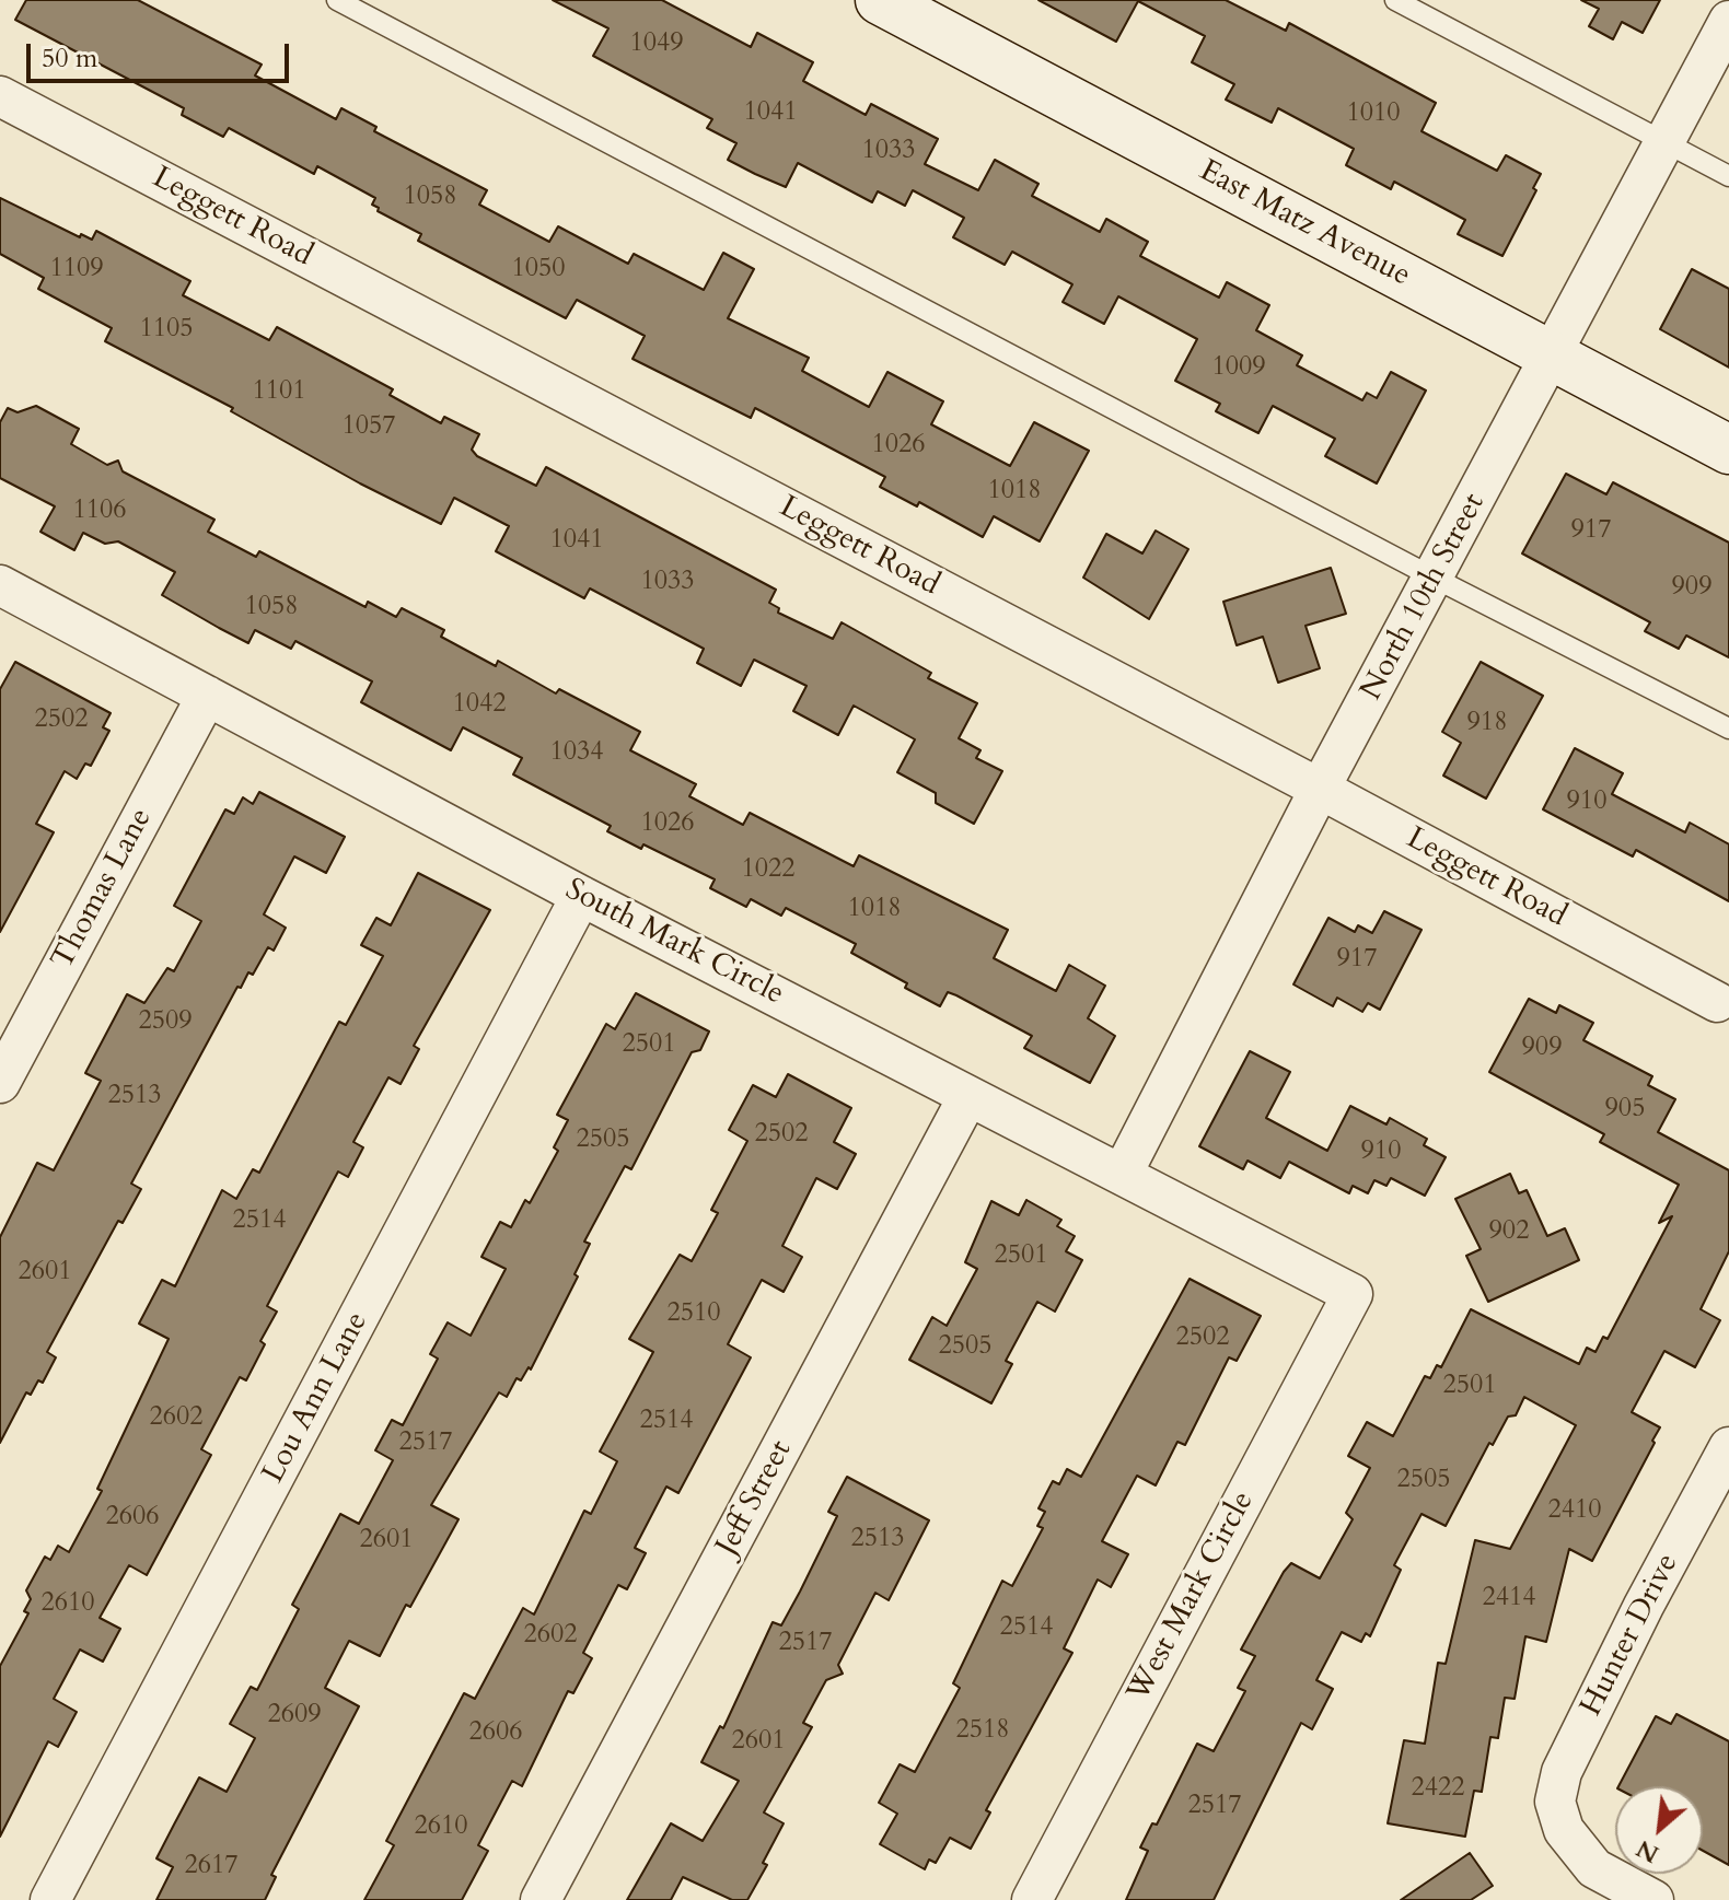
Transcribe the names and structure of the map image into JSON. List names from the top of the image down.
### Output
{
  "streets": {
    "street": [
      "Leggett Road",
      "East Matz Avenue",
      "North 10th Street",
      "Thomas Lane",
      "South Mark Circle",
      "Lou Ann Lane",
      "Jeff Street",
      "West Mark Circle",
      "Hunter Drive"
    ]
  },
  "crossings": [
    ["Leggett Road", "North 10th Street"],
    ["East Matz Avenue", "North 10th Street"],
    ["North 10th Street", "South Mark Circle"],
    ["Thomas Lane", "South Mark Circle"],
    ["South Mark Circle", "Lou Ann Lane"],
    ["South Mark Circle", "Jeff Street"],
    ["South Mark Circle", "West Mark Circle"]
  ],
  "house_numbers": [
    "1049",
    "1041",
    "1010",
    "1033",
    "1058",
    "1109",
    "1050",
    "1105",
    "1009",
    "1101",
    "1057",
    "1026",
    "1018",
    "1106",
    "917",
    "1041",
    "1033",
    "909",
    "1058",
    "1042",
    "2502",
    "918",
    "1034",
    "910",
    "1026",
    "1022",
    "1018",
    "917",
    "2509",
    "2501",
    "909",
    "2513",
    "905",
    "2502",
    "2505",
    "910",
    "2514",
    "902",
    "2501",
    "2601",
    "2510",
    "2502",
    "2505",
    "2501",
    "2602",
    "2514",
    "2517",
    "2505",
    "2410",
    "2606",
    "2513",
    "2601",
    "2414",
    "2610",
    "2514",
    "2602",
    "2517",
    "2609",
    "2518",
    "2606",
    "2601",
    "2422",
    "2517",
    "2610",
    "2617"
  ],
  "scale_bar": "50 m",
  "north": "bottom left"
}
